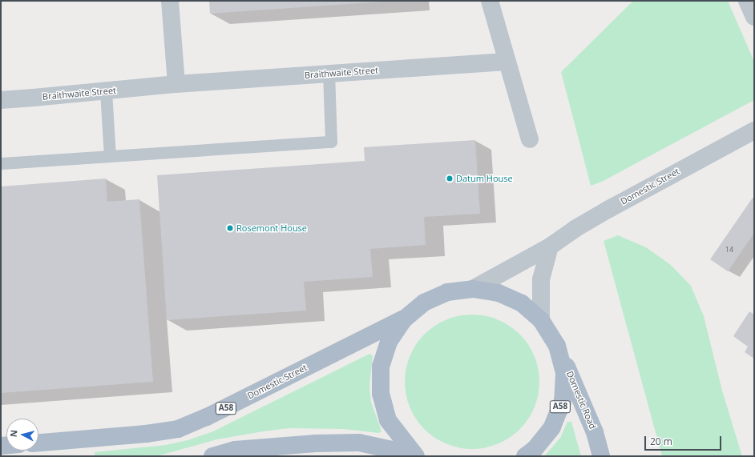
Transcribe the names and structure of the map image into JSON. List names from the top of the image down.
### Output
{
  "streets": {
    "main road": ["Domestic Street", "Domestic Road", "A58"],
    "street": ["Braithwaite Street"]
  },
  "crossings": [
    ["Domestic Street", "A58"],
    ["Domestic Road", "A58"]
  ],
  "places": ["Datum House", "Rosemont House"],
  "house_numbers": ["14"],
  "scale_bar": "20 m",
  "north": "left"
}
